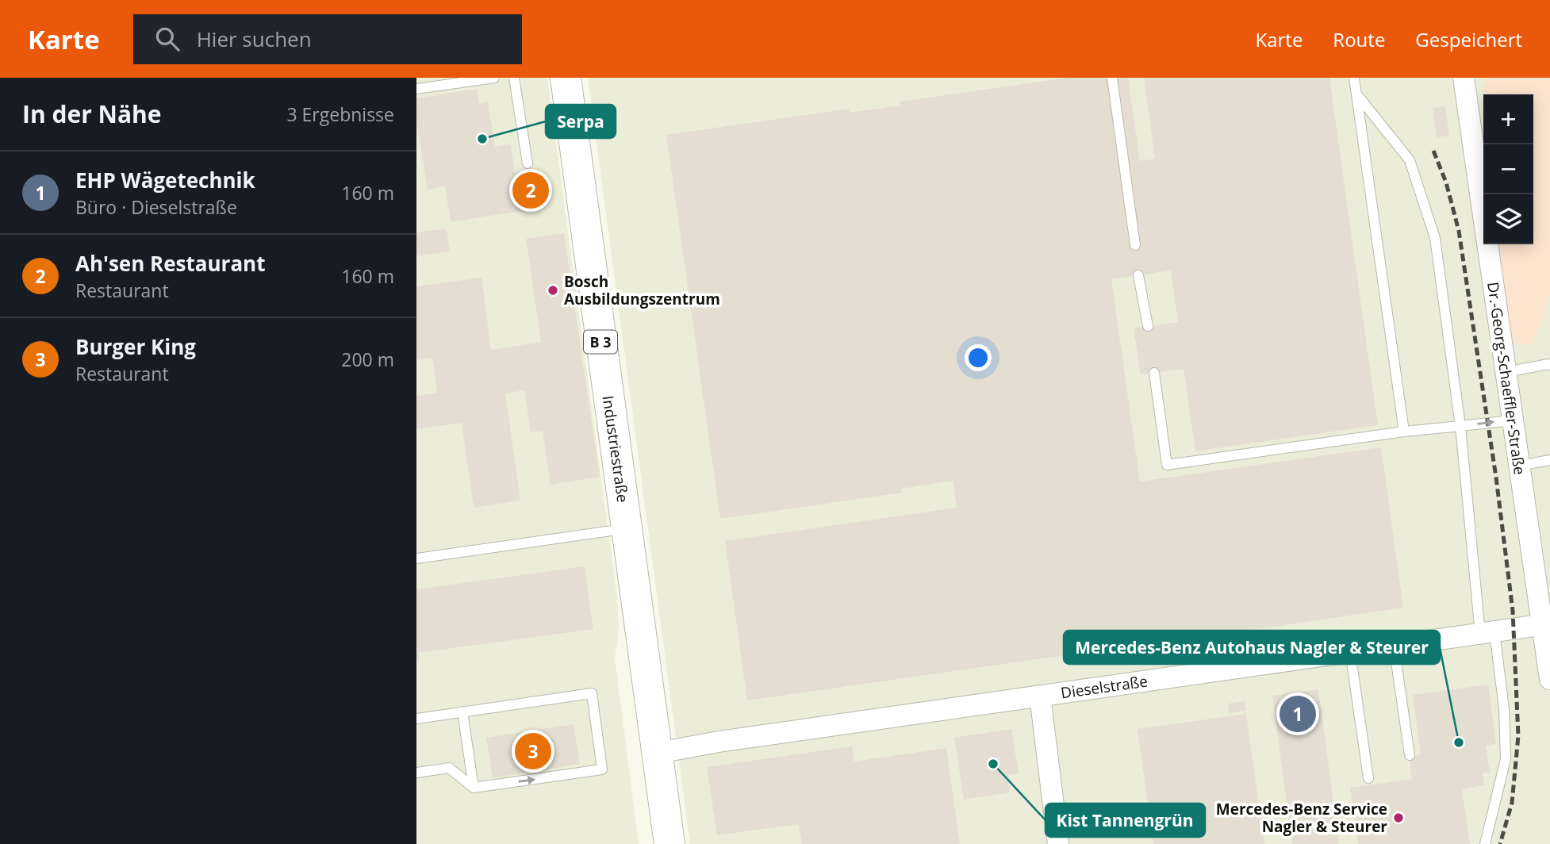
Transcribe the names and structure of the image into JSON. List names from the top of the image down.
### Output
{
  "streets": {
    "main road": ["B 3", "Industriestraße"],
    "street": ["Dr.-Georg-Schaeffler-Straße", "Dieselstraße"]
  },
  "crossings": [
    ["Dr.-Georg-Schaeffler-Straße", "Dieselstraße"],
    ["Industriestraße", "Dieselstraße"]
  ],
  "places": [
    "Serpa",
    "Bosch Ausbildungszentrum",
    "Mercedes-Benz Autohaus Nagler & Steurer",
    "Kist Tannengrün",
    "Mercedes-Benz Service Nagler & Steurer"
  ],
  "page": {
    "header": "Karte",
    "search": "Hier suchen",
    "nav": ["Karte", "Route", "Gespeichert"],
    "heading": ["In der Nähe", "3 Ergebnisse"],
    "map_buttons": ["+", "−"],
    "list": [
      {
        "mark": "1",
        "name": "EHP Wägetechnik",
        "note": "Büro · Dieselstraße",
        "value": "160 m"
      },
      {
        "mark": "2",
        "name": "Ah'sen Restaurant",
        "note": "Restaurant",
        "value": "160 m"
      },
      {
        "mark": "3",
        "name": "Burger King",
        "note": "Restaurant",
        "value": "200 m"
      }
    ],
    "pins": ["2", "1", "3"]
  }
}
